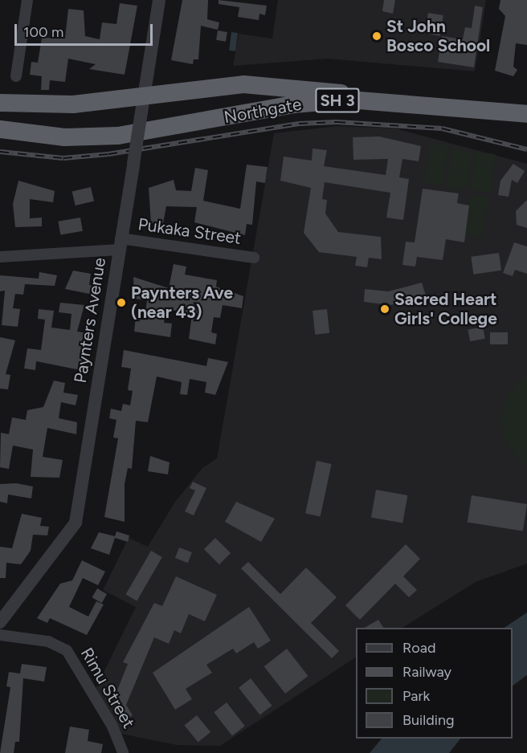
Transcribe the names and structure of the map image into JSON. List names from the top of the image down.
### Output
{
  "streets": {
    "highway": ["SH 3", "Northgate"],
    "street": ["Pukaka Street", "Paynters Avenue", "Rimu Street"]
  },
  "crossings": [
    ["Pukaka Street", "Paynters Avenue"],
    ["Paynters Avenue", "Rimu Street"]
  ],
  "places": ["St John Bosco School", "Paynters Ave (near 43)", "Sacred Heart Girls' College"],
  "legend": [
    "Road",
    "Railway",
    "Park",
    "Building"
  ],
  "scale_bar": "100 m"
}
